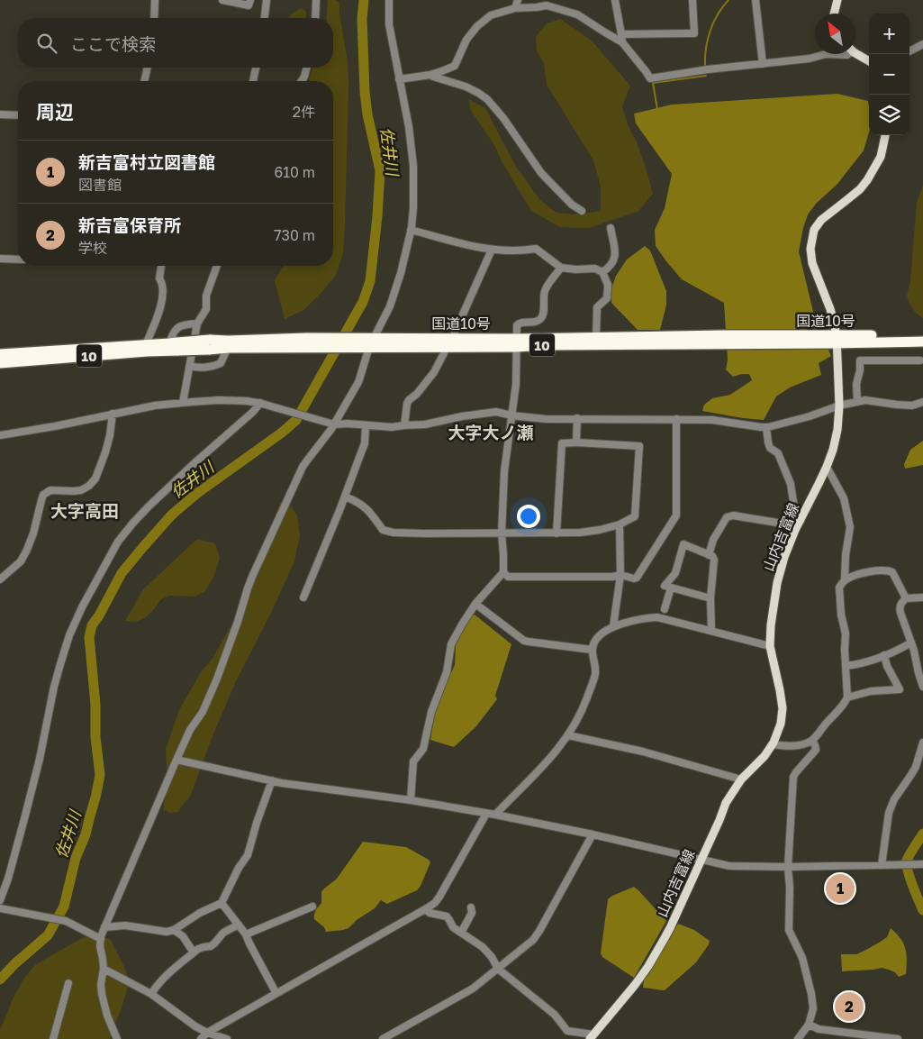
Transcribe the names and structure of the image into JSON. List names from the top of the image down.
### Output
{
  "streets": {
    "highway": ["国道10号", "10"],
    "main road": ["山内吉富線"]
  },
  "crossings": [
    ["国道10号", "山内吉富線"]
  ],
  "districts": ["大字大ノ瀬", "大字高田"],
  "water": ["佐井川"],
  "north": "top left",
  "page": {
    "map_buttons": ["+", "−"],
    "search": "ここで検索",
    "heading": ["周辺", "2件"],
    "list": [
      {
        "mark": "1",
        "name": "新吉富村立図書館",
        "note": "図書館",
        "value": "610 m"
      },
      {
        "mark": "2",
        "name": "新吉富保育所",
        "note": "学校",
        "value": "730 m"
      }
    ],
    "pins": ["1", "2"]
  }
}
